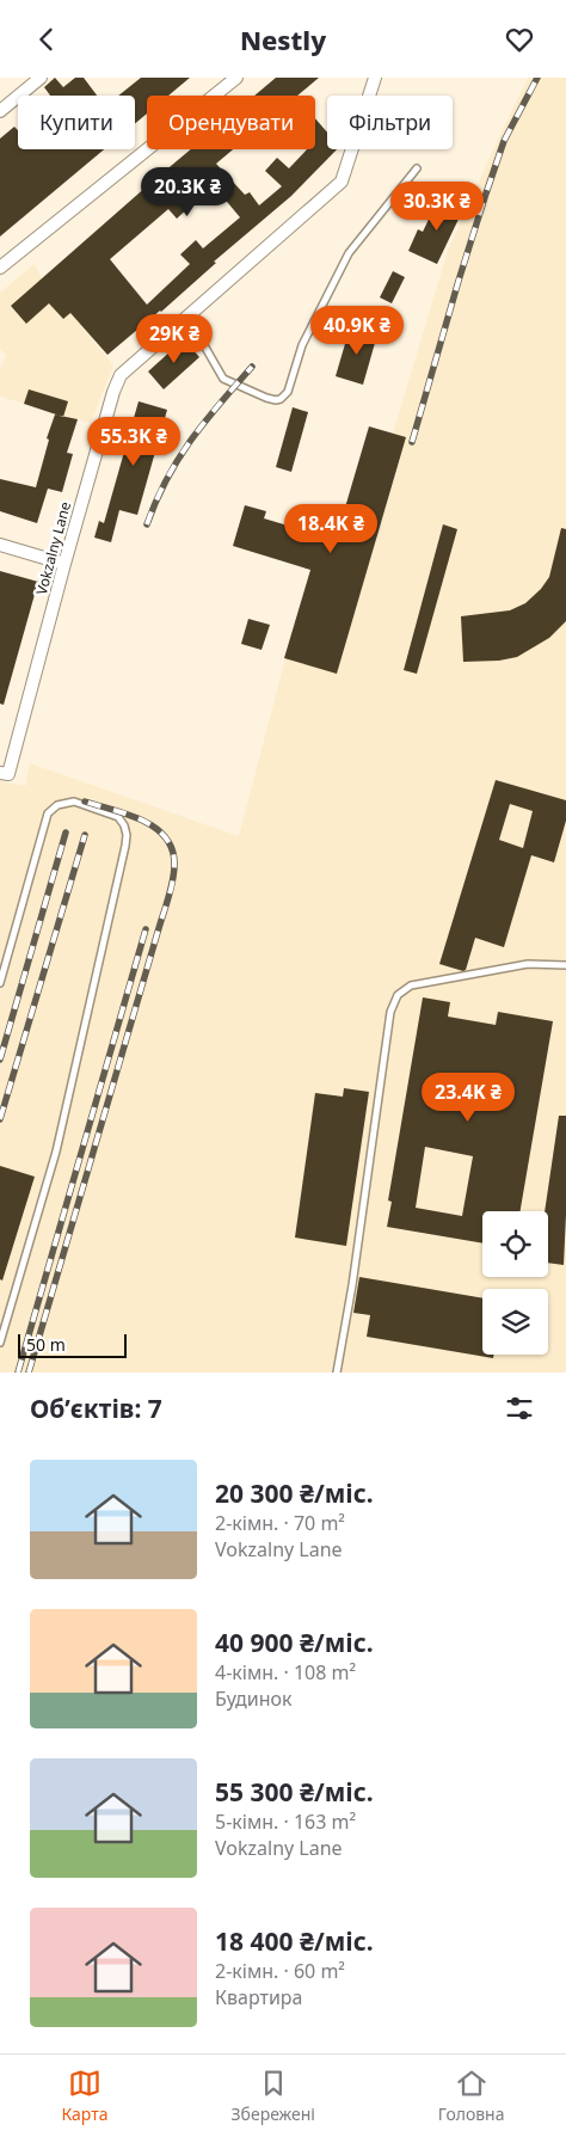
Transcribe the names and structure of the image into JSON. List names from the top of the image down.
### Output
{
  "streets": {
    "street": ["Vokzalny Lane"]
  },
  "scale_bar": "50 m",
  "page": {
    "header": "Nestly",
    "chip": ["Купити", "Орендувати", "Фільтри"],
    "price": [
      "20.3K ₴",
      "30.3K ₴",
      "40.9K ₴",
      "29K ₴",
      "55.3K ₴",
      "18.4K ₴",
      "23.4K ₴"
    ],
    "scale": "50 m",
    "heading": "Об’єктів: 7",
    "list": [
      {
        "name": "20 300 ₴/міс.",
        "note": "2-кімн. · 70 m² · Vokzalny Lane"
      },
      {
        "name": "40 900 ₴/міс.",
        "note": "4-кімн. · 108 m² · Будинок"
      },
      {
        "name": "55 300 ₴/міс.",
        "note": "5-кімн. · 163 m² · Vokzalny Lane"
      },
      {
        "name": "18 400 ₴/міс.",
        "note": "2-кімн. · 60 m² · Квартира"
      }
    ],
    "tabs": ["Карта", "Збережені", "Головна"]
  }
}
